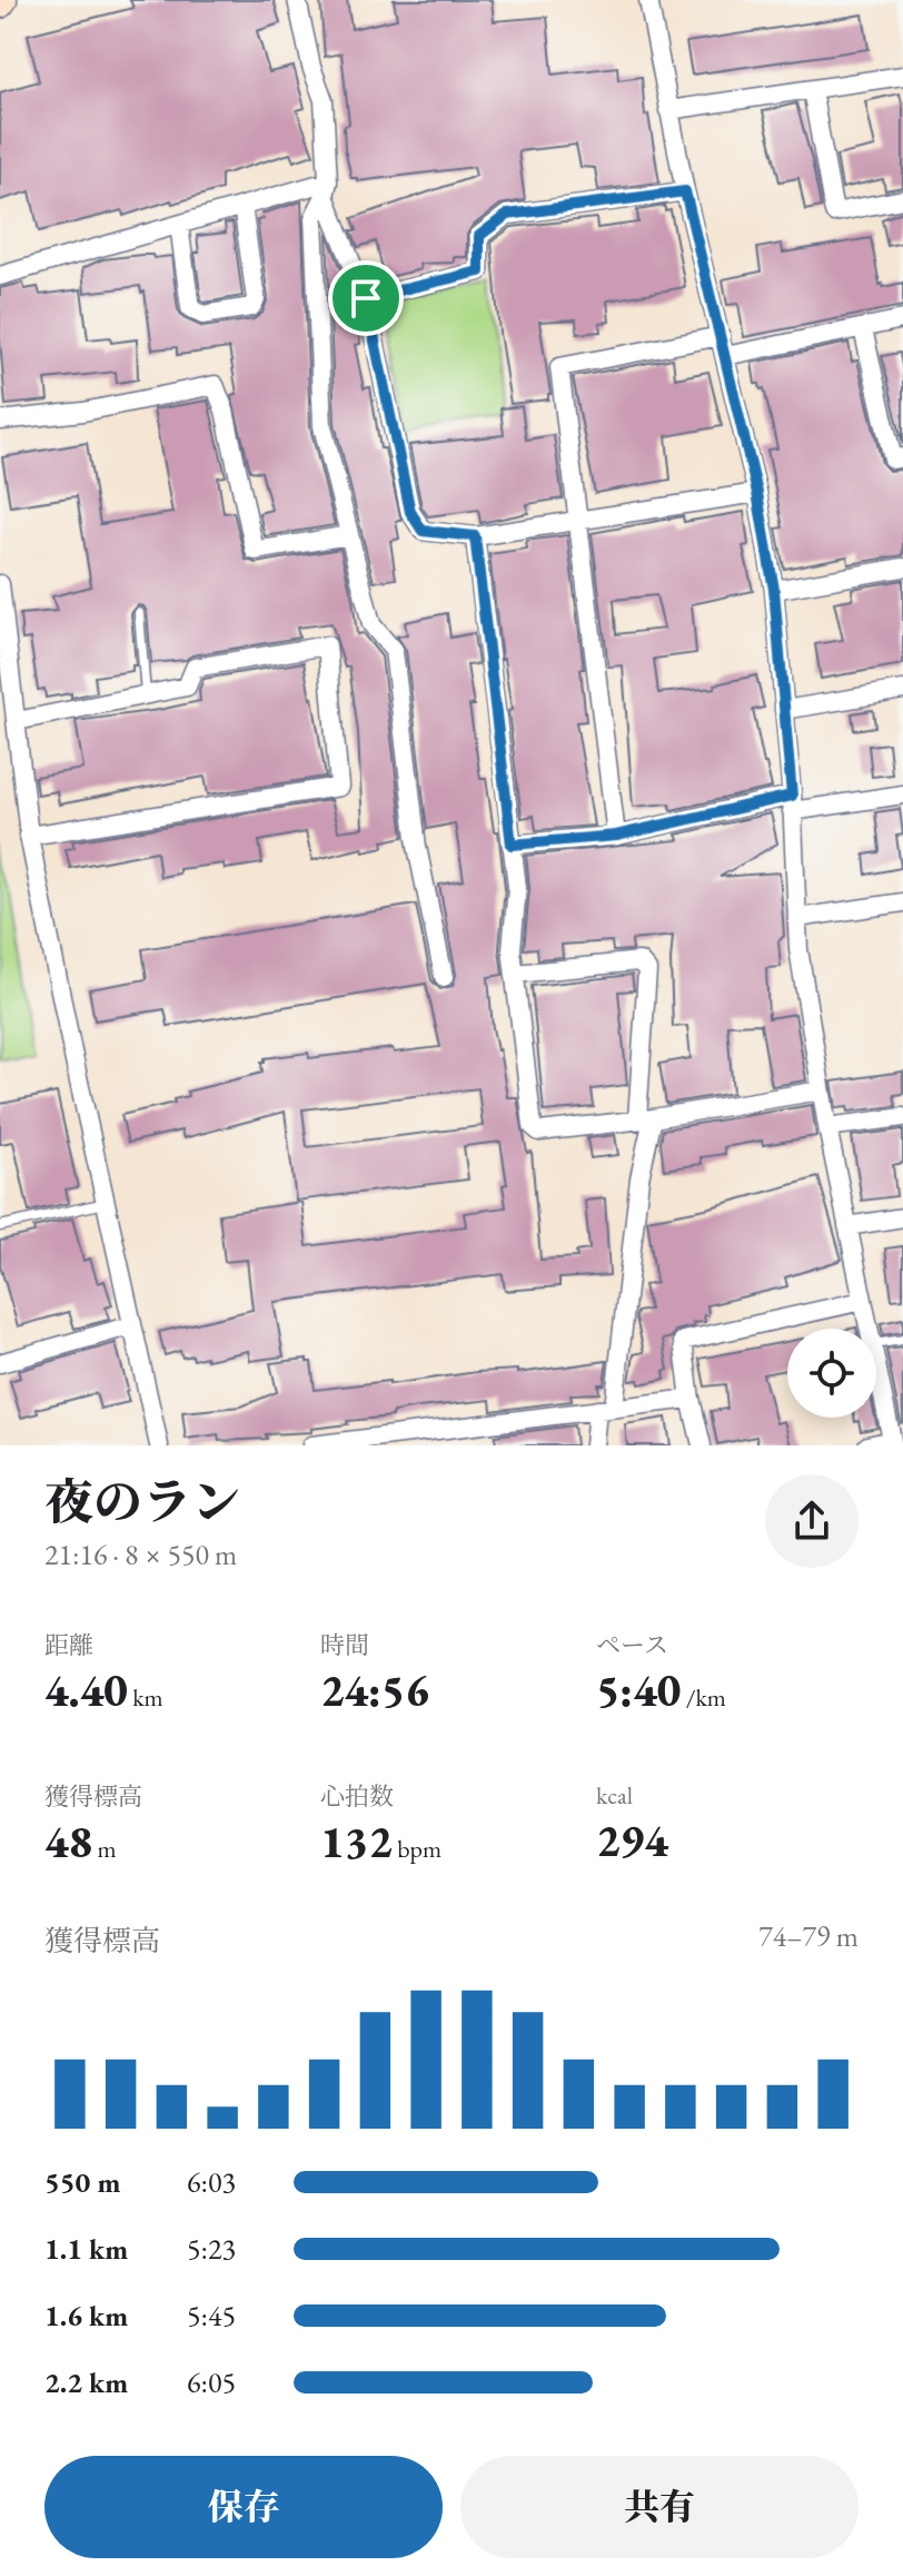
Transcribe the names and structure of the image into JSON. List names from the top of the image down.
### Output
{
  "page": {
    "heading": ["夜のラン", "21:16 · 8 × 550 m"],
    "stats": [
      ["距離", "4.40 km"],
      ["時間", "24:56"],
      ["ペース", "5:40 /km"],
      ["獲得標高", "48 m"],
      ["心拍数", "132 bpm"],
      ["kcal", "294"]
    ],
    "chart": ["獲得標高", "74–79 m"],
    "list": [
      {
        "name": "550 m",
        "note": "6:03"
      },
      {
        "name": "1.1 km",
        "note": "5:23"
      },
      {
        "name": "1.6 km",
        "note": "5:45"
      },
      {
        "name": "2.2 km",
        "note": "6:05"
      }
    ],
    "buttons": ["保存", "共有"]
  }
}
